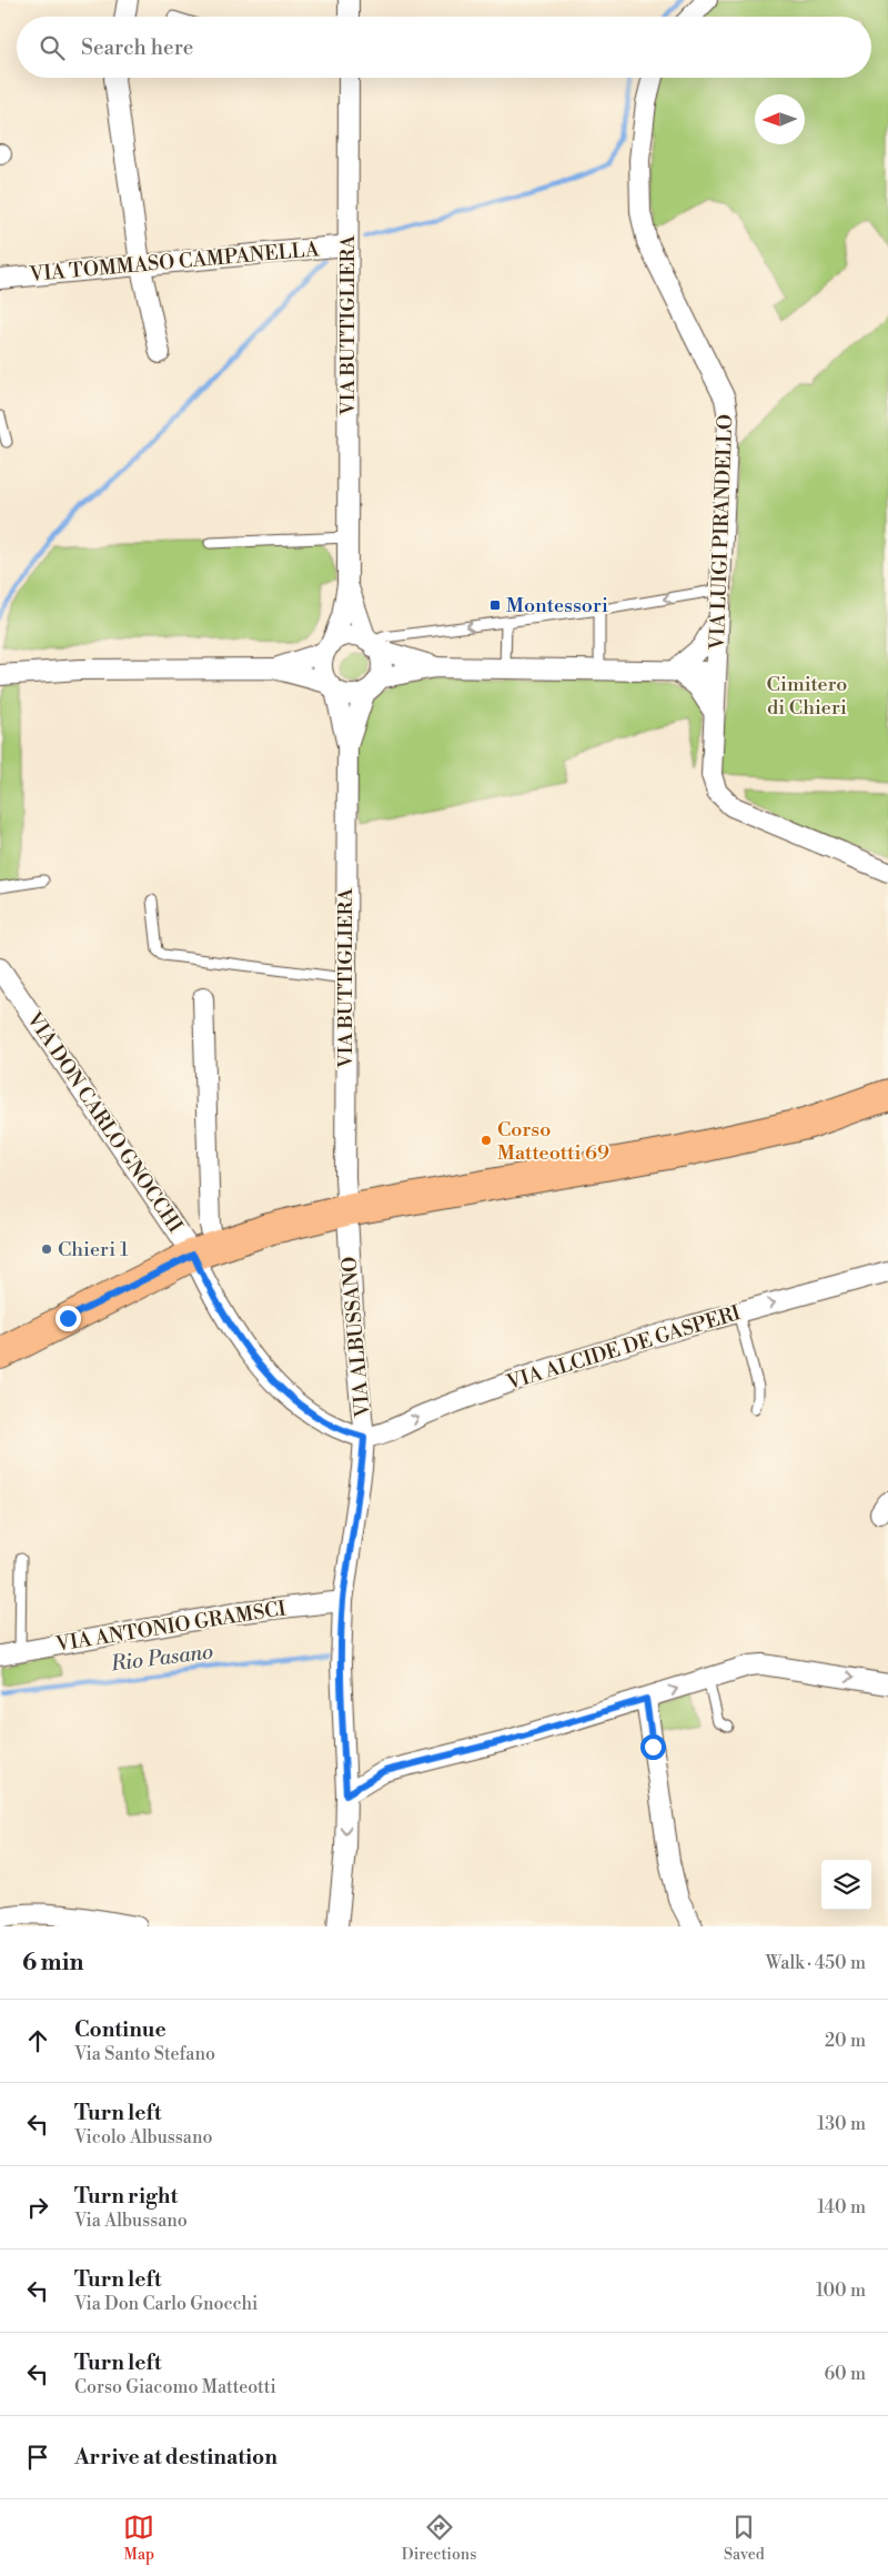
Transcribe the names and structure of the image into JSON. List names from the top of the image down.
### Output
{
  "streets": {
    "street": [
      "VIA TOMMASO CAMPANELLA",
      "VIA BUTTIGLIERA",
      "VIA LUIGI PIRANDELLO",
      "VIA DON CARLO GNOCCHI",
      "VIA ALBUSSANO",
      "VIA ALCIDE DE GASPERI",
      "VIA ANTONIO GRAMSCI"
    ]
  },
  "crossings": [
    ["VIA TOMMASO CAMPANELLA", "VIA BUTTIGLIERA"],
    ["VIA BUTTIGLIERA", "VIA ALBUSSANO"],
    ["VIA DON CARLO GNOCCHI", "VIA ALBUSSANO"],
    ["VIA DON CARLO GNOCCHI", "VIA ALCIDE DE GASPERI"],
    ["VIA ALBUSSANO", "VIA ALCIDE DE GASPERI"],
    ["VIA ALBUSSANO", "VIA ANTONIO GRAMSCI"]
  ],
  "one_way": ["VIA ALCIDE DE GASPERI"],
  "water": ["Rio Pasano"],
  "parks": ["Cimitero di Chieri"],
  "places": {
    "transit": ["Montessori"],
    "other": ["Corso Matteotti 69", "Chieri 1"]
  },
  "north": "left",
  "page": {
    "search": "Search here",
    "heading": ["6 min", "Walk · 450 m"],
    "list": [
      ["Continue", "Via Santo Stefano", "20 m"],
      ["Turn left", "Vicolo Albussano", "130 m"],
      ["Turn right", "Via Albussano", "140 m"],
      ["Turn left", "Via Don Carlo Gnocchi", "100 m"],
      ["Turn left", "Corso Giacomo Matteotti", "60 m"],
      "Arrive at destination"
    ],
    "nav": ["Map", "Directions", "Saved"]
  }
}
